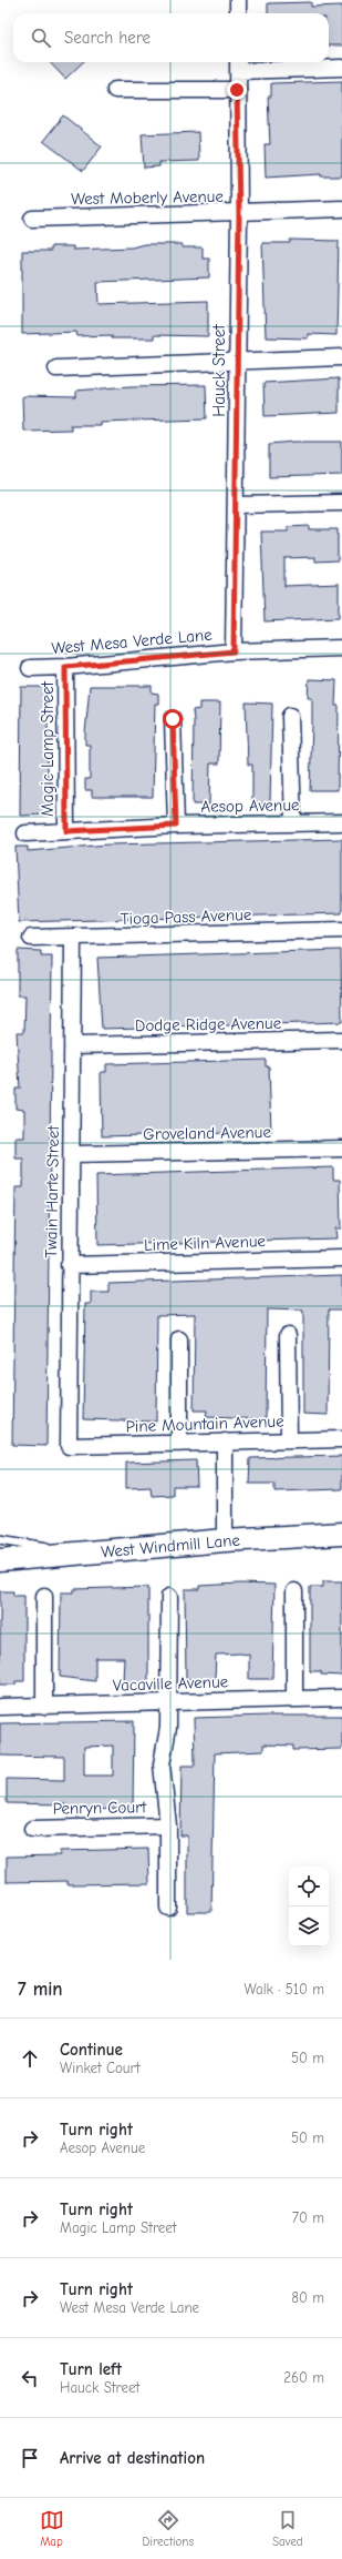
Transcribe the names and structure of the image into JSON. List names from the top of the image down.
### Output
{
  "streets": {
    "street": [
      "West Moberly Avenue",
      "Hauck Street",
      "West Mesa Verde Lane",
      "Magic Lamp Street",
      "Aesop Avenue",
      "Tioga Pass Avenue",
      "Dodge Ridge Avenue",
      "Groveland Avenue",
      "Twain Harte Street",
      "Lime Kiln Avenue",
      "Pine Mountain Avenue",
      "West Windmill Lane",
      "Vacaville Avenue",
      "Penryn Court"
    ]
  },
  "crossings": [
    ["West Moberly Avenue", "Hauck Street"],
    ["Hauck Street", "West Mesa Verde Lane"],
    ["West Mesa Verde Lane", "Magic Lamp Street"],
    ["Magic Lamp Street", "Aesop Avenue"],
    ["Tioga Pass Avenue", "Twain Harte Street"],
    ["Dodge Ridge Avenue", "Twain Harte Street"],
    ["Groveland Avenue", "Twain Harte Street"],
    ["Twain Harte Street", "Lime Kiln Avenue"],
    ["Twain Harte Street", "Pine Mountain Avenue"]
  ],
  "page": {
    "search": "Search here",
    "heading": ["7 min", "Walk · 510 m"],
    "list": [
      ["Continue", "Winket Court", "50 m"],
      ["Turn right", "Aesop Avenue", "50 m"],
      ["Turn right", "Magic Lamp Street", "70 m"],
      ["Turn right", "West Mesa Verde Lane", "80 m"],
      ["Turn left", "Hauck Street", "260 m"],
      "Arrive at destination"
    ],
    "nav": ["Map", "Directions", "Saved"]
  }
}
